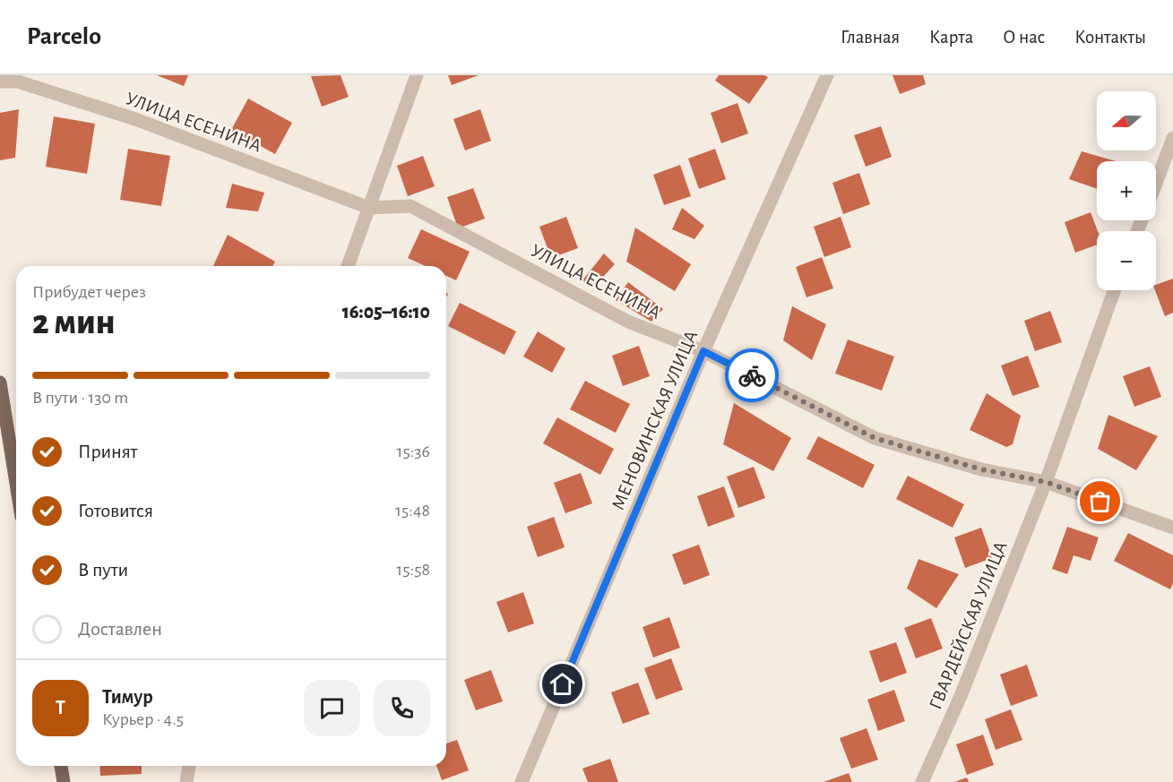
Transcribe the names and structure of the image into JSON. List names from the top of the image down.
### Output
{
  "streets": {
    "street": ["УЛИЦА ЕСЕНИНА", "МЕНОВИНСКАЯ УЛИЦА", "ГВАРДЕЙСКАЯ УЛИЦА"]
  },
  "crossings": [
    ["УЛИЦА ЕСЕНИНА", "МЕНОВИНСКАЯ УЛИЦА"],
    ["УЛИЦА ЕСЕНИНА", "ГВАРДЕЙСКАЯ УЛИЦА"]
  ],
  "north": "left",
  "page": {
    "header": "Parcelo",
    "nav": [
      "Главная",
      "Карта",
      "О нас",
      "Контакты"
    ],
    "map_buttons": ["+", "−"],
    "heading": ["2 мин", "Прибудет через", "16:05–16:10"],
    "panel": ["Тимур", "Курьер · 4.5"],
    "bar": "В пути · 130 m",
    "list": [
      ["Принят", "15:36"],
      ["Готовится", "15:48"],
      ["В пути", "15:58"],
      "Доставлен"
    ],
    "round": "Т"
  }
}
